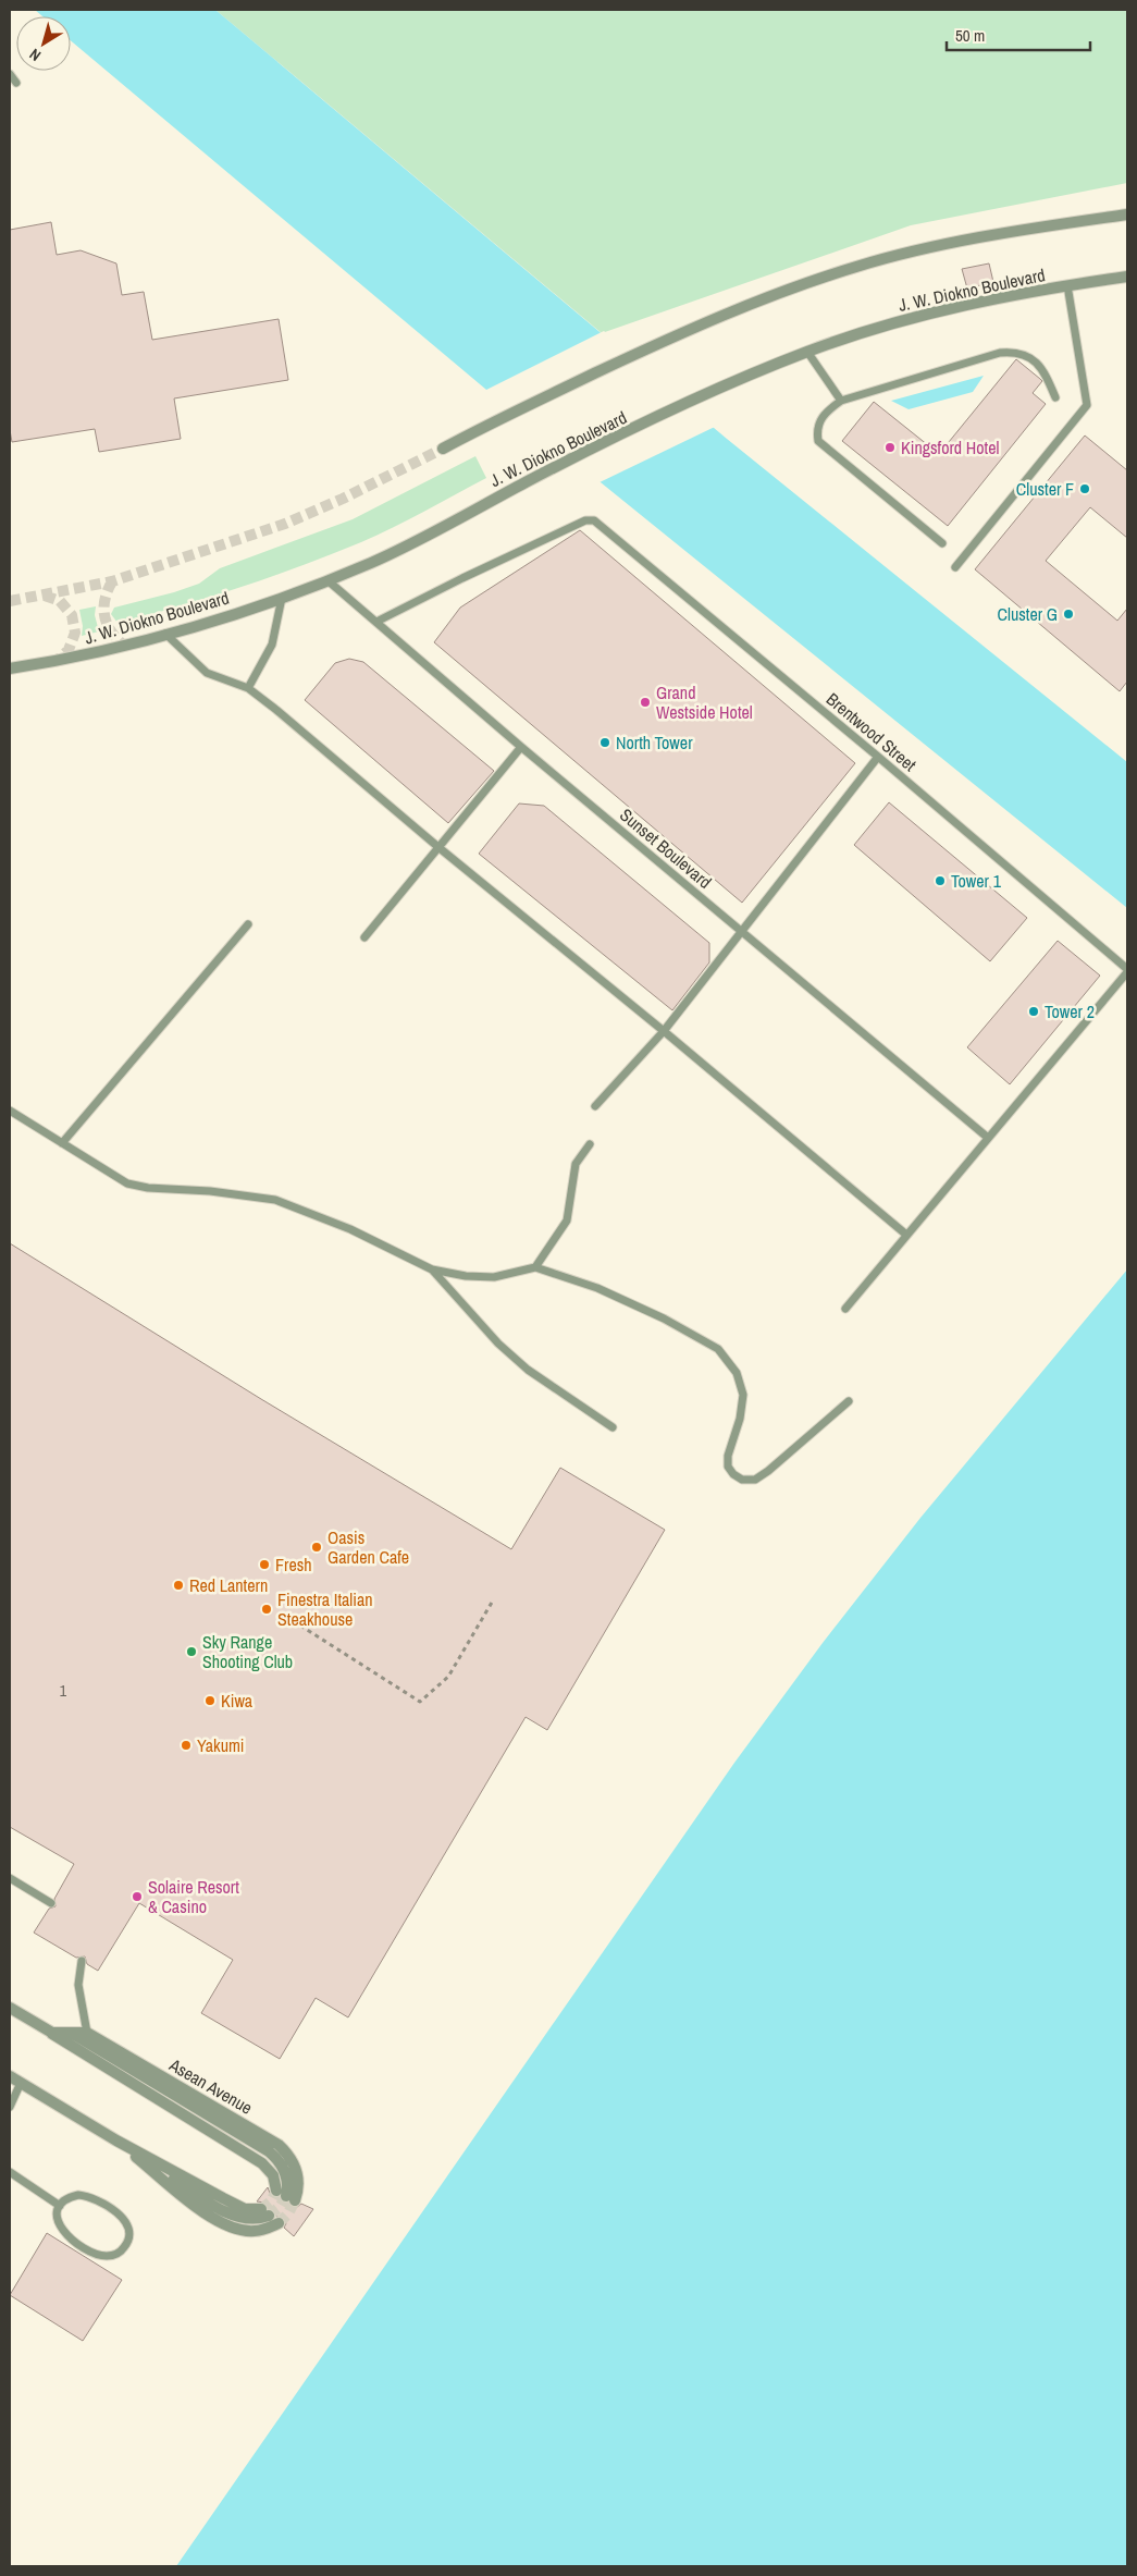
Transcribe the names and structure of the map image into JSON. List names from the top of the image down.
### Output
{
  "streets": {
    "street": ["J. W. Diokno Boulevard", "Asean Avenue"],
    "lane": ["Brentwood Street", "Sunset Boulevard"]
  },
  "crossings": [
    ["J. W. Diokno Boulevard", "Sunset Boulevard"],
    ["Brentwood Street", "Sunset Boulevard"]
  ],
  "places": [
    "Kingsford Hotel",
    "Cluster F",
    "Cluster G",
    "Grand Westside Hotel",
    "North Tower",
    "Tower 1",
    "Tower 2",
    "Oasis Garden Cafe",
    "Fresh",
    "Red Lantern",
    "Finestra Italian Steakhouse",
    "Sky Range Shooting Club",
    "Kiwa",
    "Yakumi",
    "Solaire Resort & Casino"
  ],
  "house_numbers": ["1"],
  "scale_bar": "50 m",
  "north": "bottom left"
}
